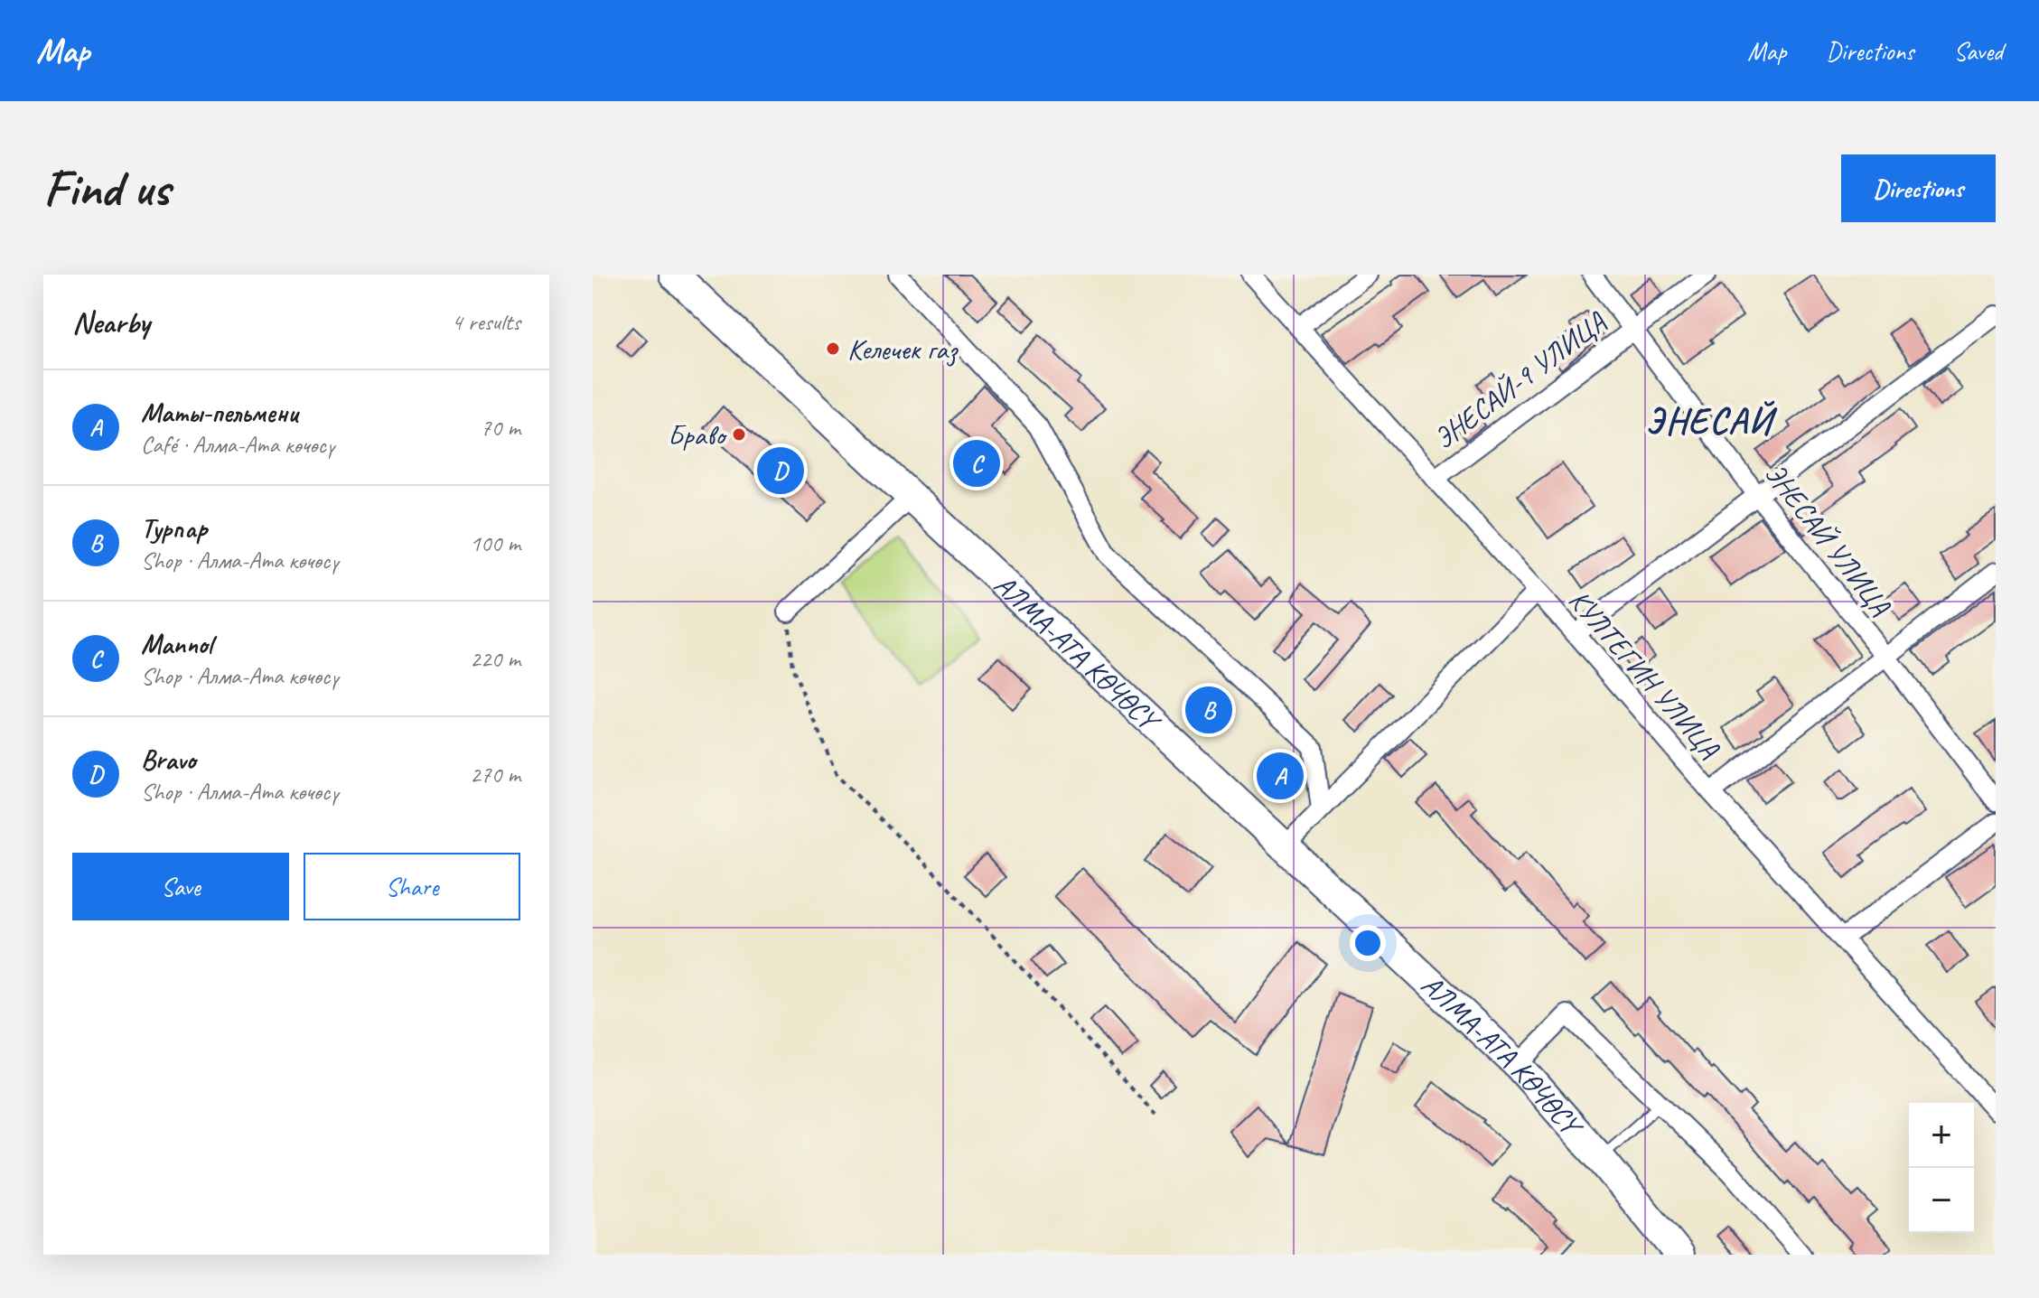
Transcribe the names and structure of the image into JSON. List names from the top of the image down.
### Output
{
  "streets": {
    "main road": ["АЛМА-АТА КӨЧӨСҮ"],
    "street": ["ЭНЕСАЙ-9 УЛИЦА", "ЭНЕСАЙ УЛИЦА", "КУЛТЕГИН УЛИЦА"]
  },
  "crossings": [
    ["ЭНЕСАЙ-9 УЛИЦА", "ЭНЕСАЙ УЛИЦА"],
    ["ЭНЕСАЙ-9 УЛИЦА", "КУЛТЕГИН УЛИЦА"]
  ],
  "districts": ["ЭНЕСАЙ"],
  "places": ["Келечек газ", "Браво"],
  "page": {
    "header": "Map",
    "nav": ["Map", "Directions", "Saved"],
    "buttons": [
      "Directions",
      ["Save", "Share"]
    ],
    "title": "Find us",
    "heading": ["Nearby", "4 results"],
    "list": [
      {
        "mark": "A",
        "name": "Маты-пельмени",
        "note": "Café · Алма-Ата көчөсү",
        "value": "70 m"
      },
      {
        "mark": "B",
        "name": "Турпар",
        "note": "Shop · Алма-Ата көчөсү",
        "value": "100 m"
      },
      {
        "mark": "C",
        "name": "Mannol",
        "note": "Shop · Алма-Ата көчөсү",
        "value": "220 m"
      },
      {
        "mark": "D",
        "name": "Bravo",
        "note": "Shop · Алма-Ата көчөсү",
        "value": "270 m"
      }
    ],
    "pins": [
      "C",
      "D",
      "B",
      "A"
    ],
    "map_buttons": ["+", "−"]
  }
}
